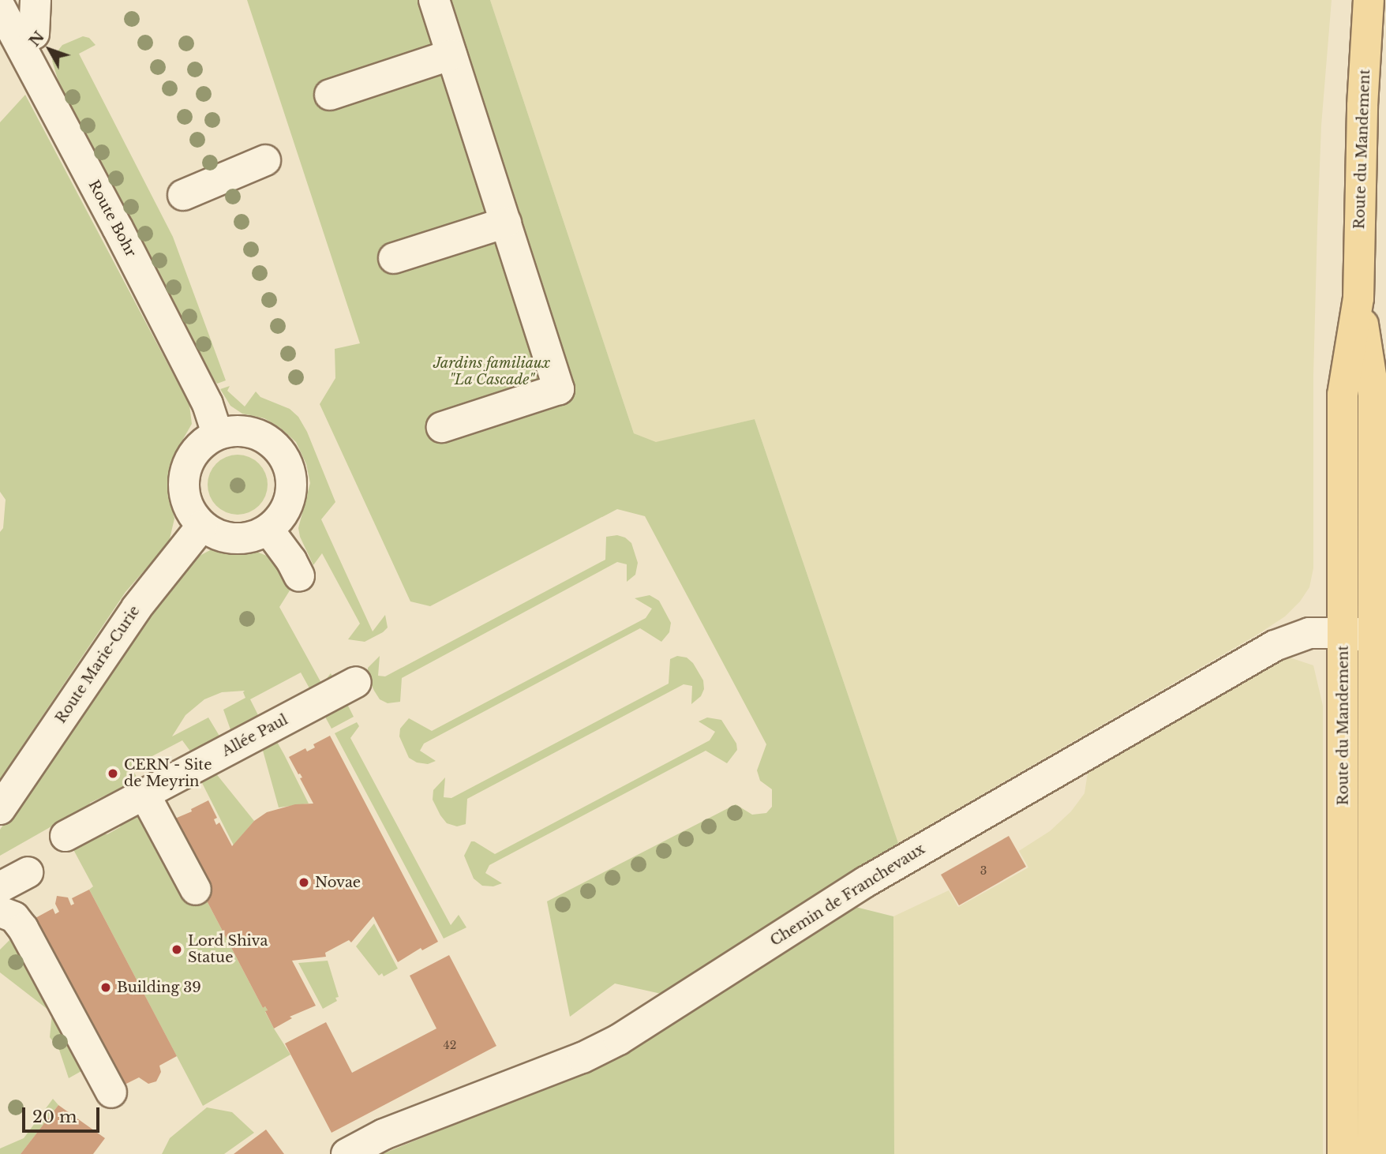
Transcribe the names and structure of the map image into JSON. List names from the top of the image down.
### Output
{
  "streets": {
    "main road": ["Route du Mandement"],
    "street": [
      "Route Bohr",
      "Route Marie-Curie",
      "Allée Paul",
      "Chemin de Franchevaux"
    ]
  },
  "crossings": [
    ["Route du Mandement", "Chemin de Franchevaux"],
    ["Route Bohr", "Route Marie-Curie"]
  ],
  "parks": ["Jardins familiaux \"La Cascade\""],
  "places": [
    "CERN - Site de Meyrin",
    "Novae",
    "Lord Shiva Statue",
    "Building 39"
  ],
  "house_numbers": ["3", "42"],
  "scale_bar": "20 m",
  "north": "top left"
}
